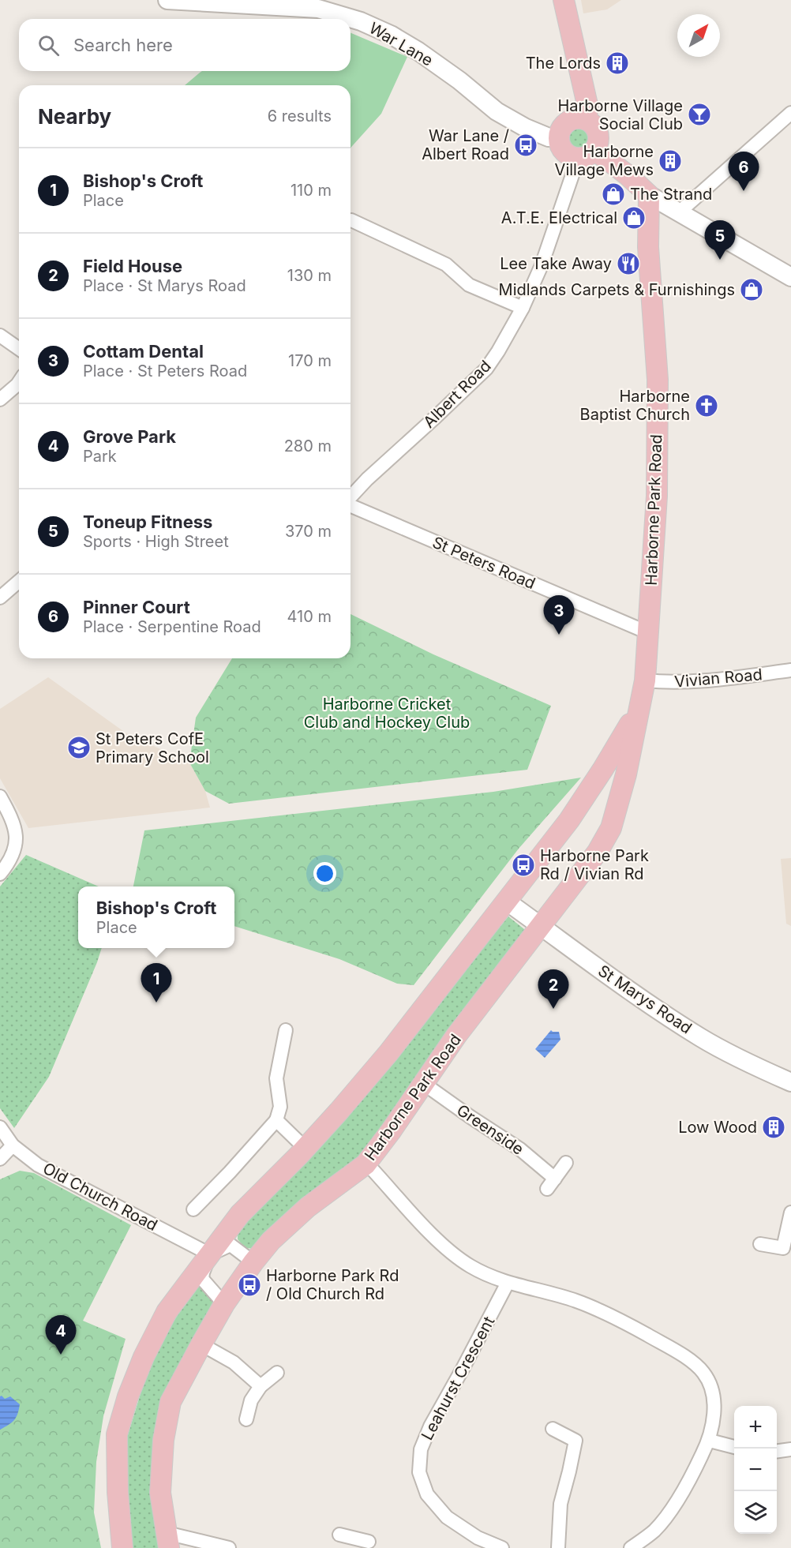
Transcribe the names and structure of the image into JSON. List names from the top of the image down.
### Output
{
  "streets": {
    "main road": ["Harborne Park Road"],
    "street": [
      "War Lane",
      "Albert Road",
      "St Peters Road",
      "Vivian Road",
      "St Marys Road",
      "Greenside",
      "Old Church Road",
      "Leahurst Crescent"
    ]
  },
  "crossings": [
    ["War Lane", "Albert Road"],
    ["Harborne Park Road", "St Peters Road"],
    ["Harborne Park Road", "Vivian Road"],
    ["Harborne Park Road", "St Marys Road"],
    ["Harborne Park Road", "Greenside"],
    ["Harborne Park Road", "Old Church Road"]
  ],
  "parks": ["Harborne Cricket Club and Hockey Club"],
  "places": {
    "building": ["The Lords", "Harborne Village Mews", "Low Wood"],
    "bar": ["Harborne Village Social Club"],
    "bus stop": ["War Lane / Albert Road", "Harborne Park Rd / Vivian Rd", "Harborne Park Rd / Old Church Rd"],
    "shop": ["The Strand", "A.T.E. Electrical", "Midlands Carpets & Furnishings"],
    "restaurant": ["Lee Take Away"],
    "church": ["Harborne Baptist Church"],
    "school or university": ["St Peters CofE Primary School"]
  },
  "north": "top right",
  "page": {
    "search": "Search here",
    "heading": ["Nearby", "6 results"],
    "list": [
      {
        "mark": "1",
        "name": "Bishop's Croft",
        "note": "Place",
        "value": "110 m"
      },
      {
        "mark": "2",
        "name": "Field House",
        "note": "Place · St Marys Road",
        "value": "130 m"
      },
      {
        "mark": "3",
        "name": "Cottam Dental",
        "note": "Place · St Peters Road",
        "value": "170 m"
      },
      {
        "mark": "4",
        "name": "Grove Park",
        "note": "Park",
        "value": "280 m"
      },
      {
        "mark": "5",
        "name": "Toneup Fitness",
        "note": "Sports · High Street",
        "value": "370 m"
      },
      {
        "mark": "6",
        "name": "Pinner Court",
        "note": "Place · Serpentine Road",
        "value": "410 m"
      }
    ],
    "pins": [
      "6",
      "5",
      "3",
      "1",
      "2",
      "4"
    ],
    "popup": ["Bishop's Croft", "Place"],
    "map_buttons": ["+", "−"]
  }
}
